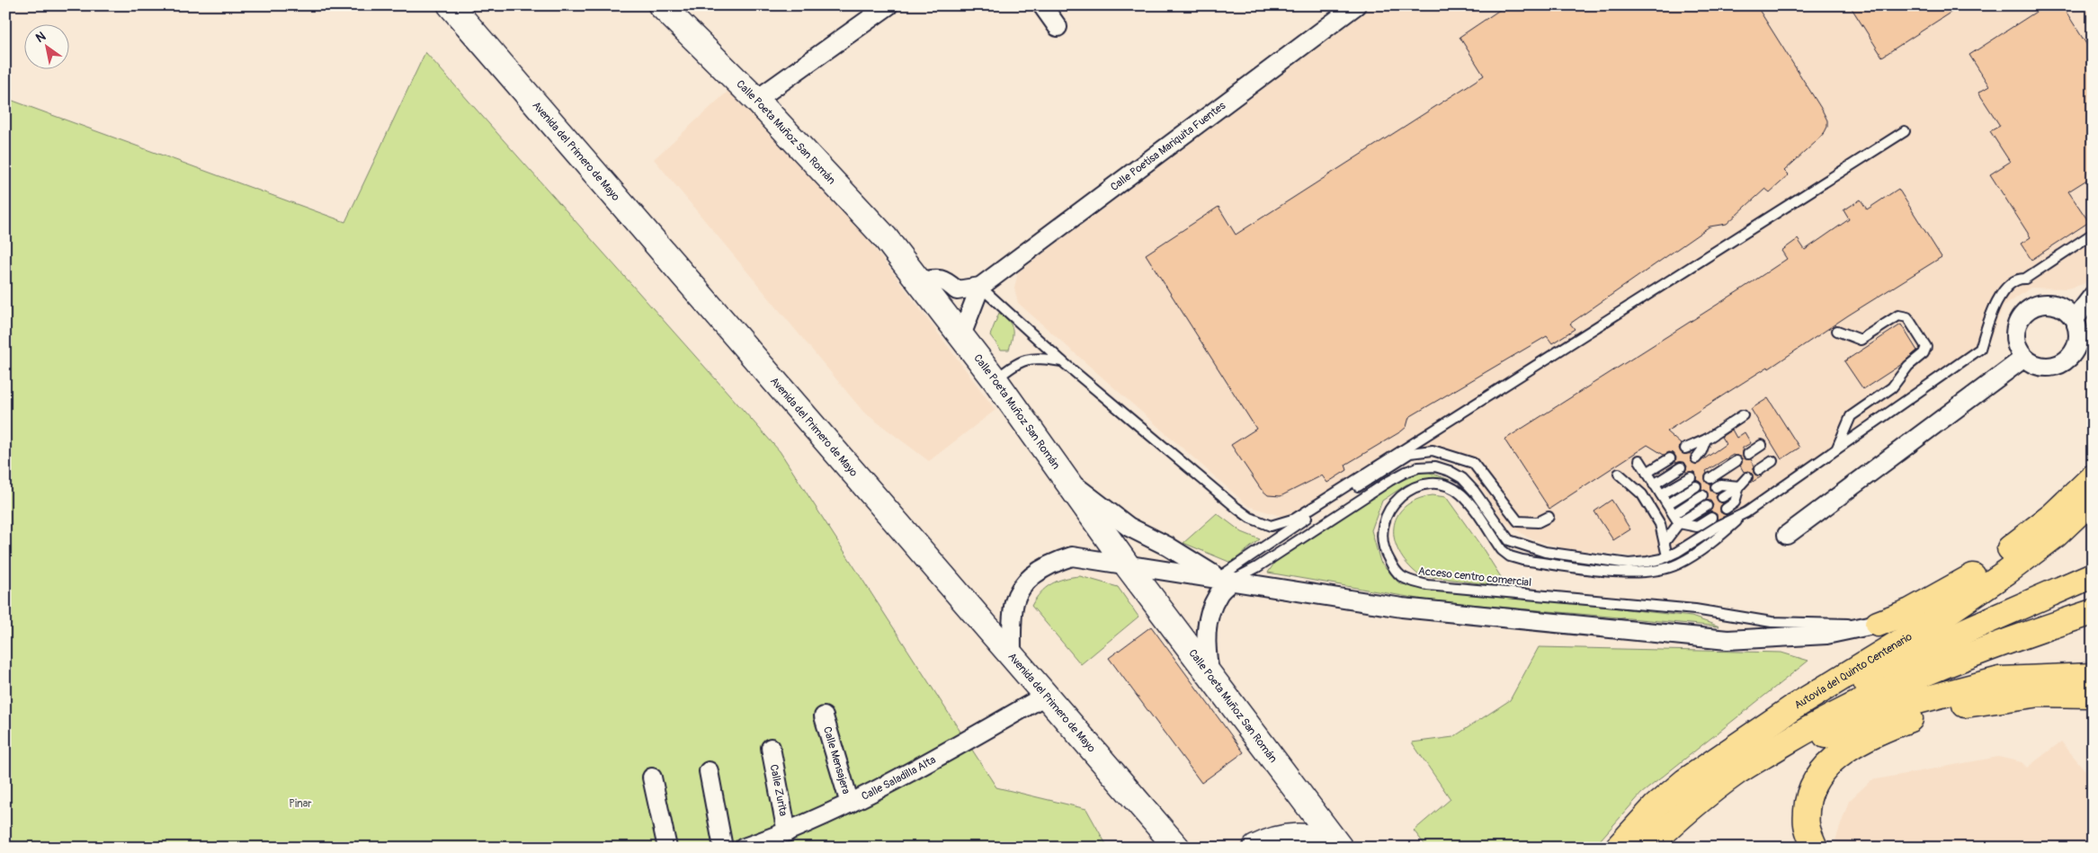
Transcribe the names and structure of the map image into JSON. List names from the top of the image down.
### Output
{
  "streets": {
    "highway": ["Autovía del Quinto Centenario"],
    "main road": ["Calle Poeta Muñoz San Román", "Avenida del Primero de Mayo"],
    "street": [
      "Calle Poetisa Mariquita Fuentes",
      "Calle Mensajera",
      "Calle Saladilla Alta",
      "Calle Zurita"
    ],
    "lane": ["Acceso centro comercial"]
  },
  "crossings": [
    ["Avenida del Primero de Mayo", "Calle Saladilla Alta"],
    ["Calle Mensajera", "Calle Saladilla Alta"],
    ["Calle Saladilla Alta", "Calle Zurita"]
  ],
  "parks": ["Pinar"],
  "north": "top left"
}
